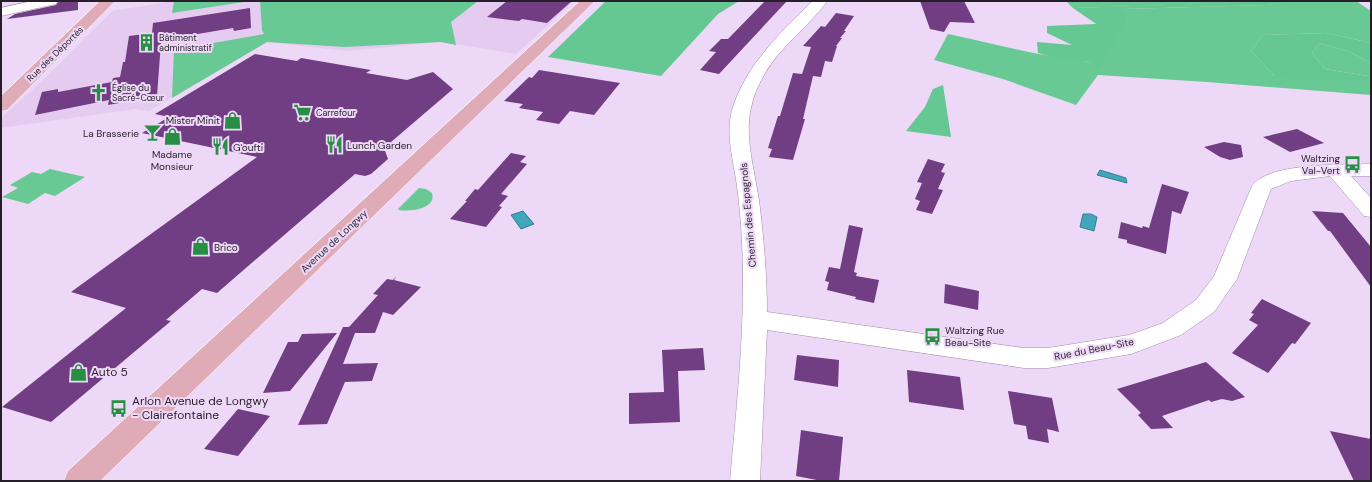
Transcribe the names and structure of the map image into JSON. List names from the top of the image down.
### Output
{
  "streets": {
    "main road": ["Rue des Déportés", "Avenue de Longwy"],
    "street": ["Chemin des Espagnols", "Rue du Beau-Site"]
  },
  "crossings": [
    ["Chemin des Espagnols", "Rue du Beau-Site"]
  ],
  "places": {
    "building": ["Bâtiment administratif"],
    "church": ["Église du Sacré-Cœur"],
    "supermarket": ["Carrefour"],
    "shop": [
      "Mister Minit",
      "Madame Monsieur",
      "Brico",
      "Auto 5"
    ],
    "bar": ["La Brasserie"],
    "restaurant": ["Lunch Garden", "G'oufti"],
    "bus stop": ["Waltzing Val-Vert", "Waltzing Rue Beau-Site", "Arlon Avenue de Longwy - Clairefontaine"]
  }
}
